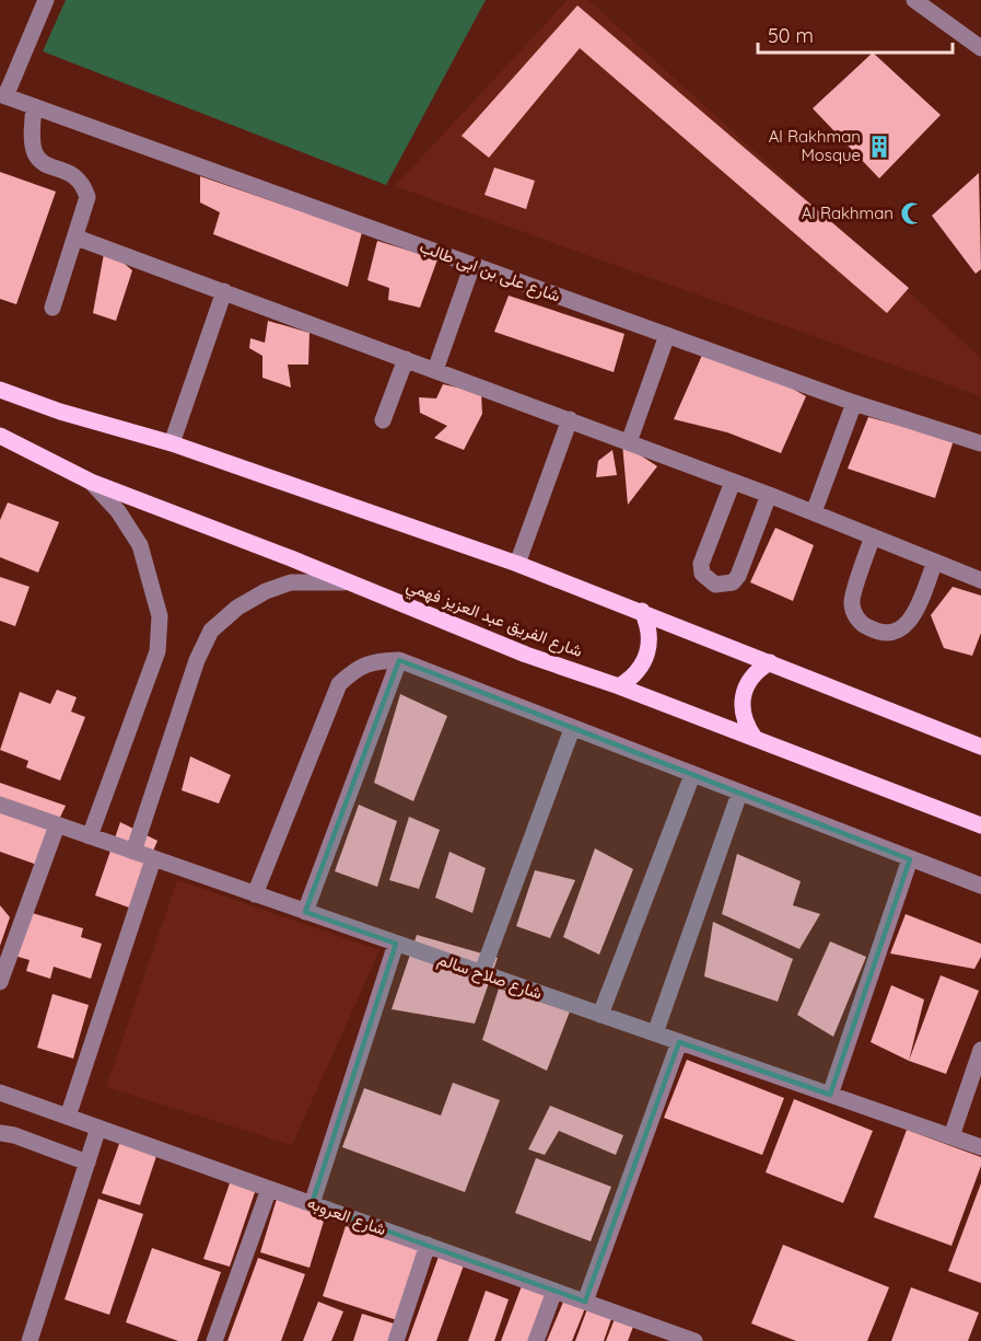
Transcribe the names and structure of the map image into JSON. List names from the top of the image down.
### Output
{
  "streets": {
    "main road": ["شارع الفريق عبد العزيز فهمي"],
    "street": ["شارع على بن ابى طالب", "شارع صلاح سالم", "شارع العروبه"]
  },
  "places": {
    "building": ["Al Rakhman Mosque"],
    "mosque": ["Al Rakhman"]
  },
  "scale_bar": "50 m"
}
